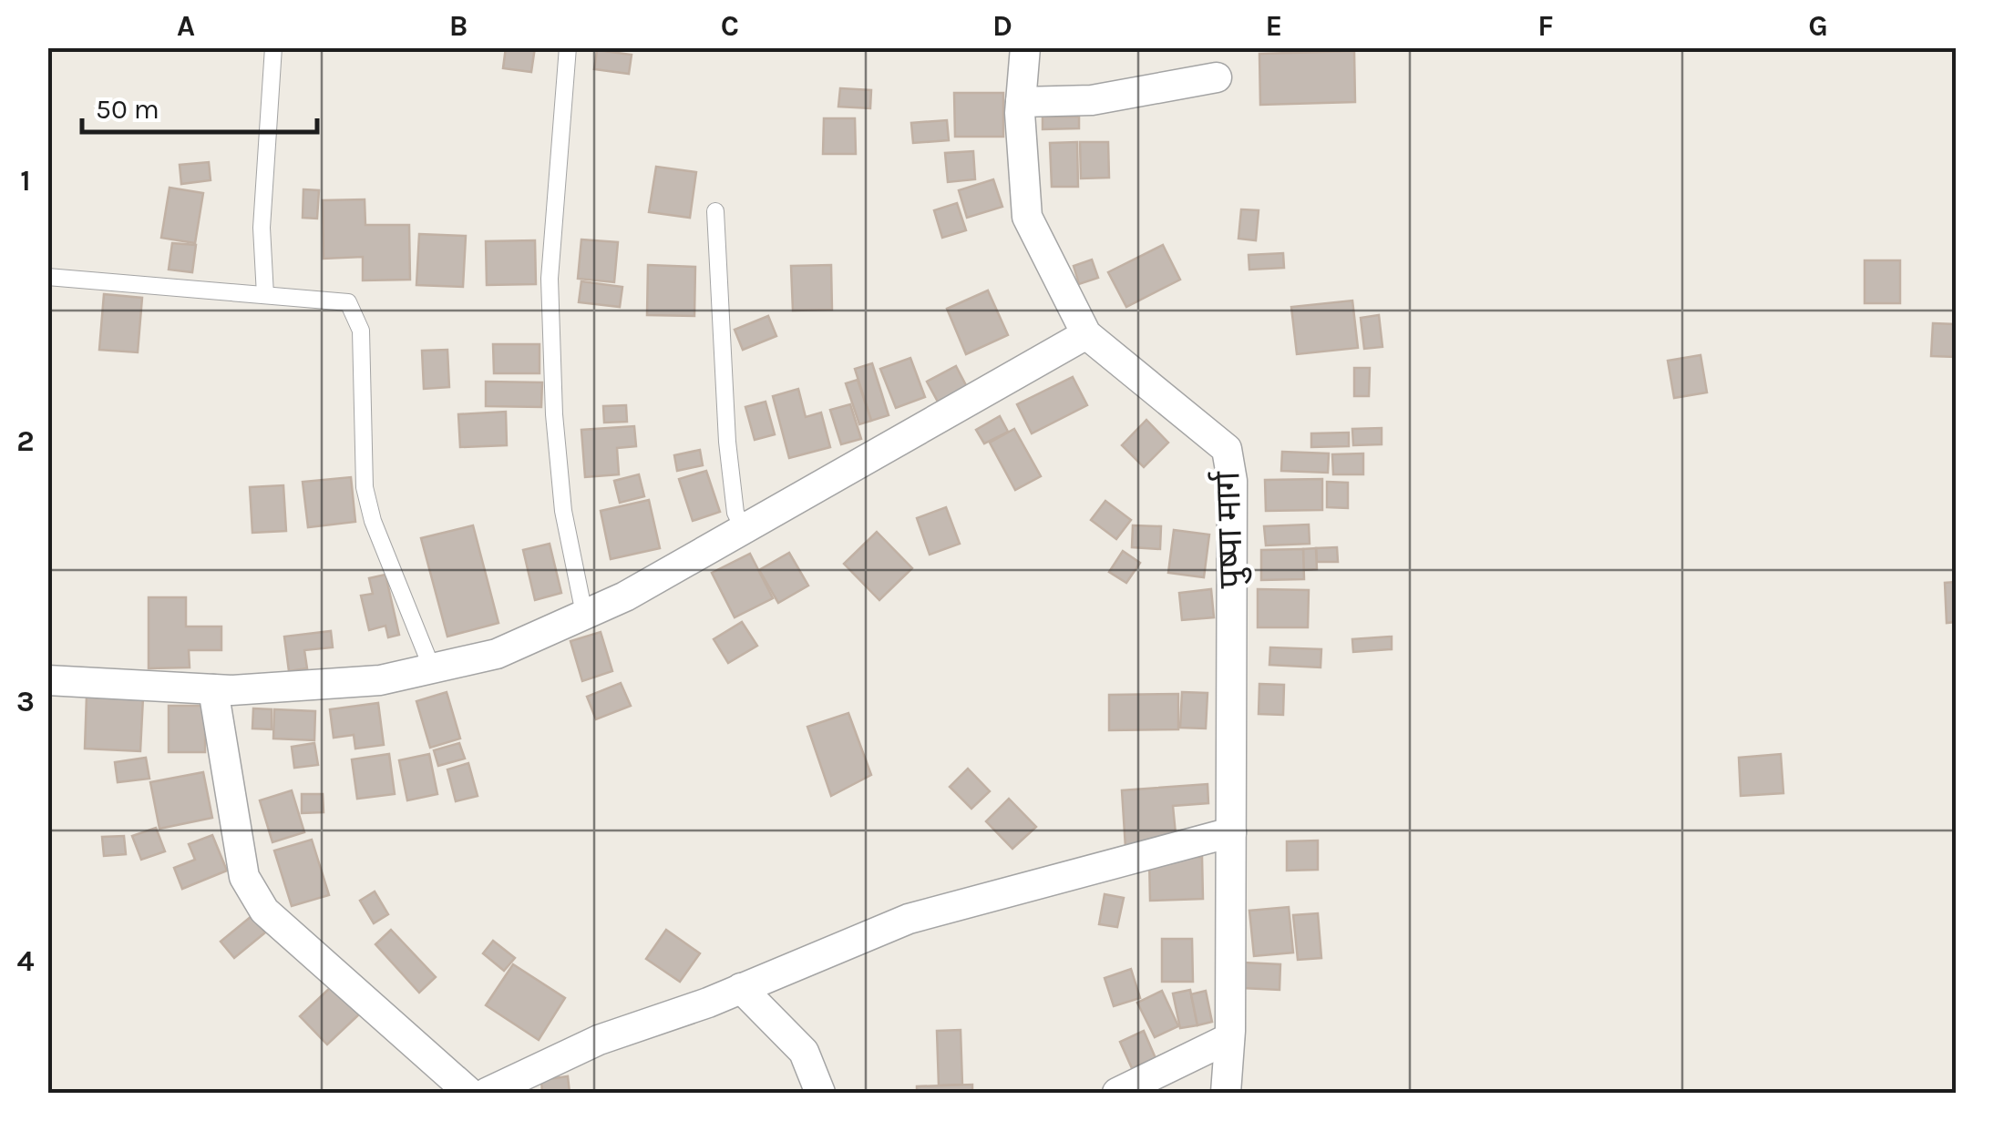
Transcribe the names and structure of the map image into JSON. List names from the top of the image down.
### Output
{
  "streets": {
    "street": ["पुष्पा मार्ग"]
  },
  "scale_bar": "50 m",
  "grid": {
    "columns": [
      "A",
      "B",
      "C",
      "D",
      "E",
      "F",
      "G"
    ],
    "rows": [
      "1",
      "2",
      "3",
      "4"
    ]
  }
}
